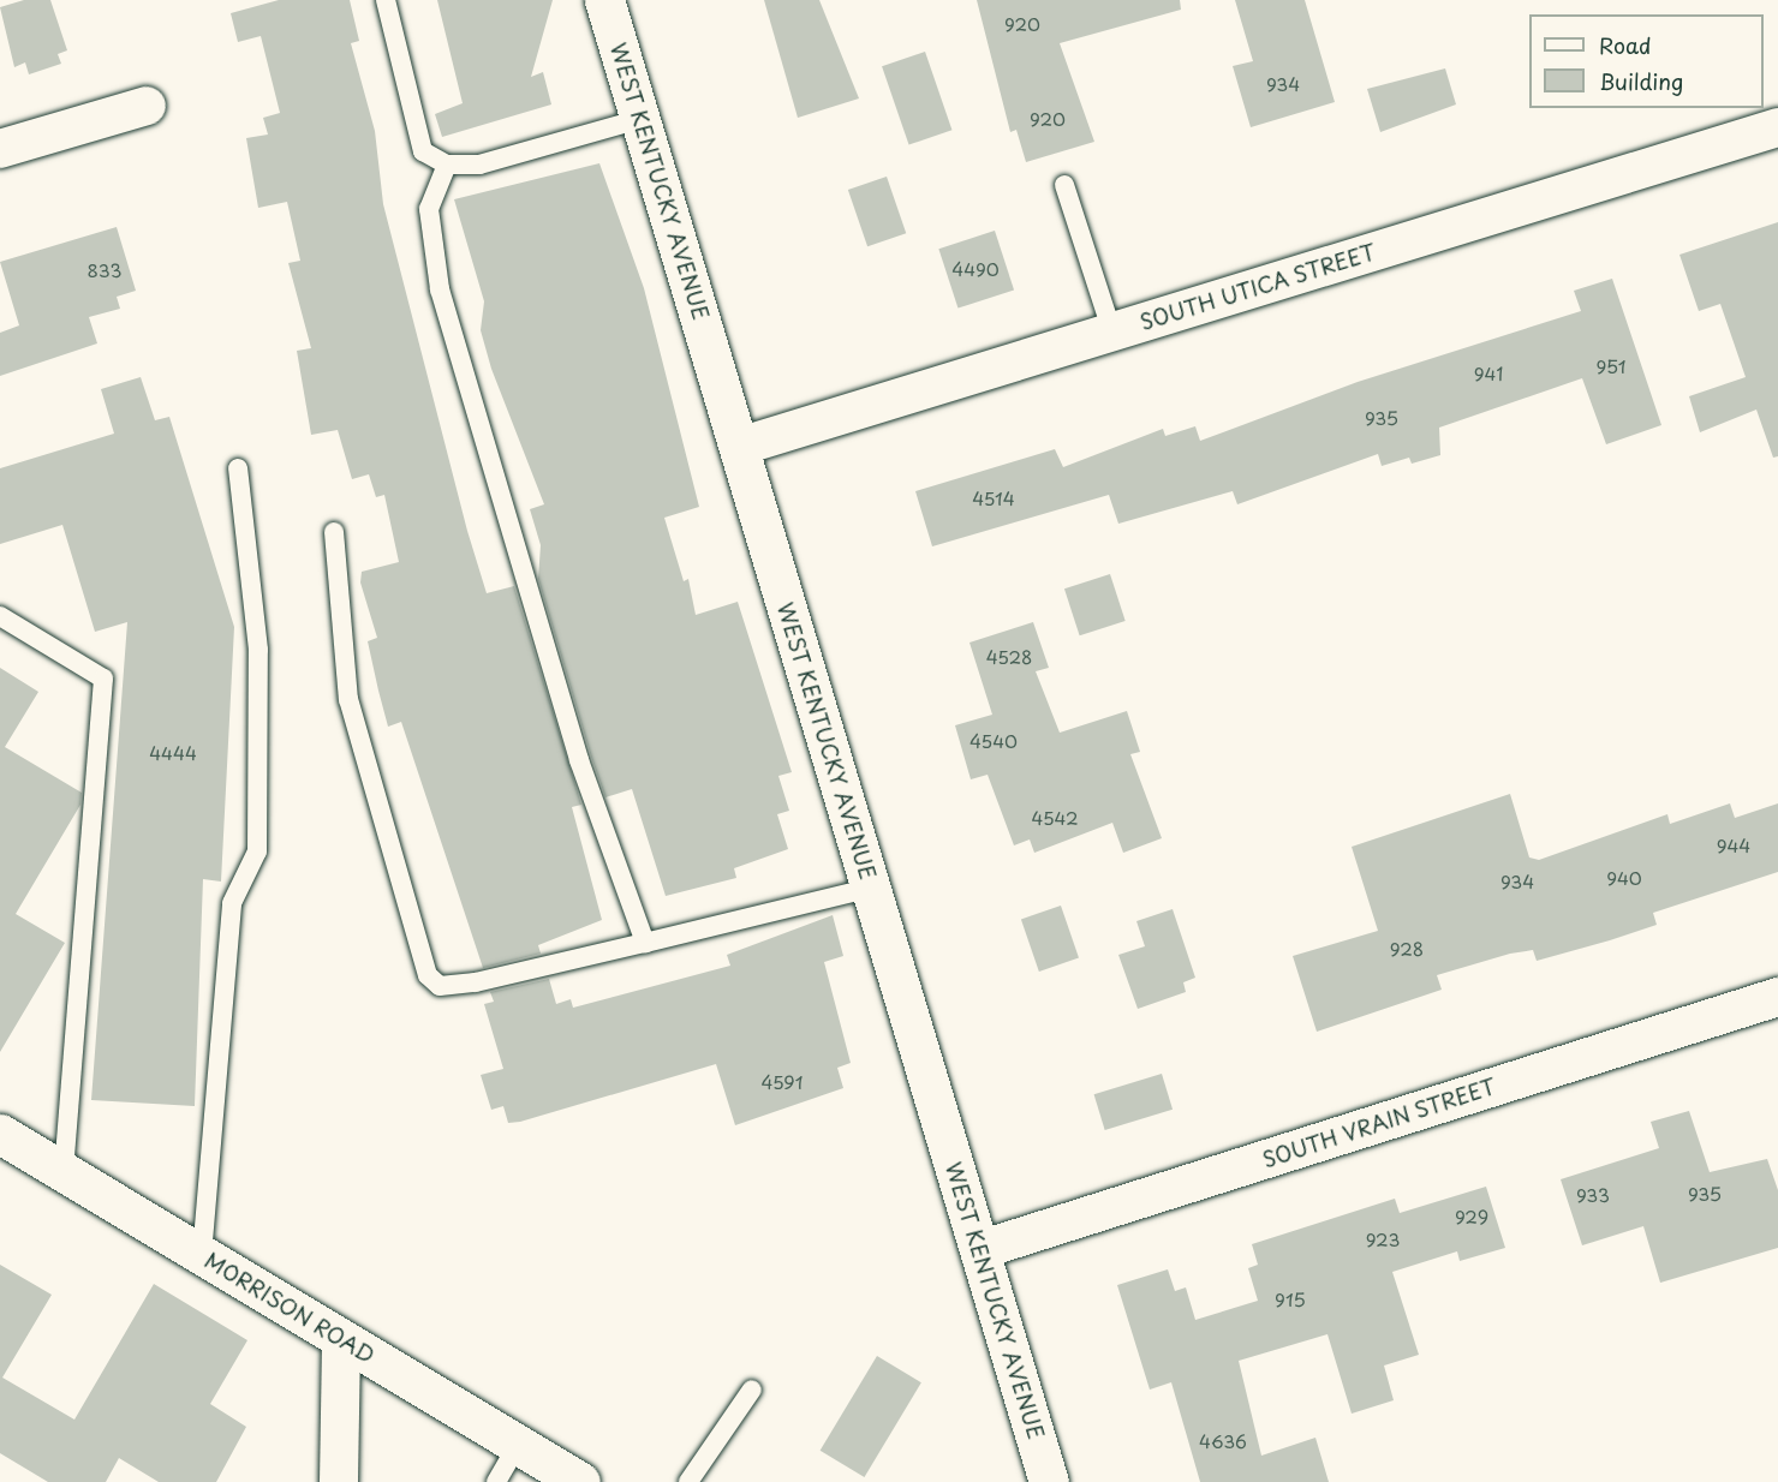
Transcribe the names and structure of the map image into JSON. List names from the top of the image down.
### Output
{
  "streets": {
    "street": [
      "WEST KENTUCKY AVENUE",
      "SOUTH UTICA STREET",
      "SOUTH VRAIN STREET",
      "MORRISON ROAD"
    ]
  },
  "crossings": [
    ["WEST KENTUCKY AVENUE", "SOUTH UTICA STREET"],
    ["WEST KENTUCKY AVENUE", "SOUTH VRAIN STREET"]
  ],
  "house_numbers": [
    "920",
    "934",
    "920",
    "4490",
    "833",
    "951",
    "941",
    "935",
    "4514",
    "4528",
    "4540",
    "4444",
    "4542",
    "944",
    "940",
    "934",
    "928",
    "4591",
    "935",
    "933",
    "929",
    "923",
    "915",
    "4636"
  ],
  "legend": ["Road", "Building"]
}
